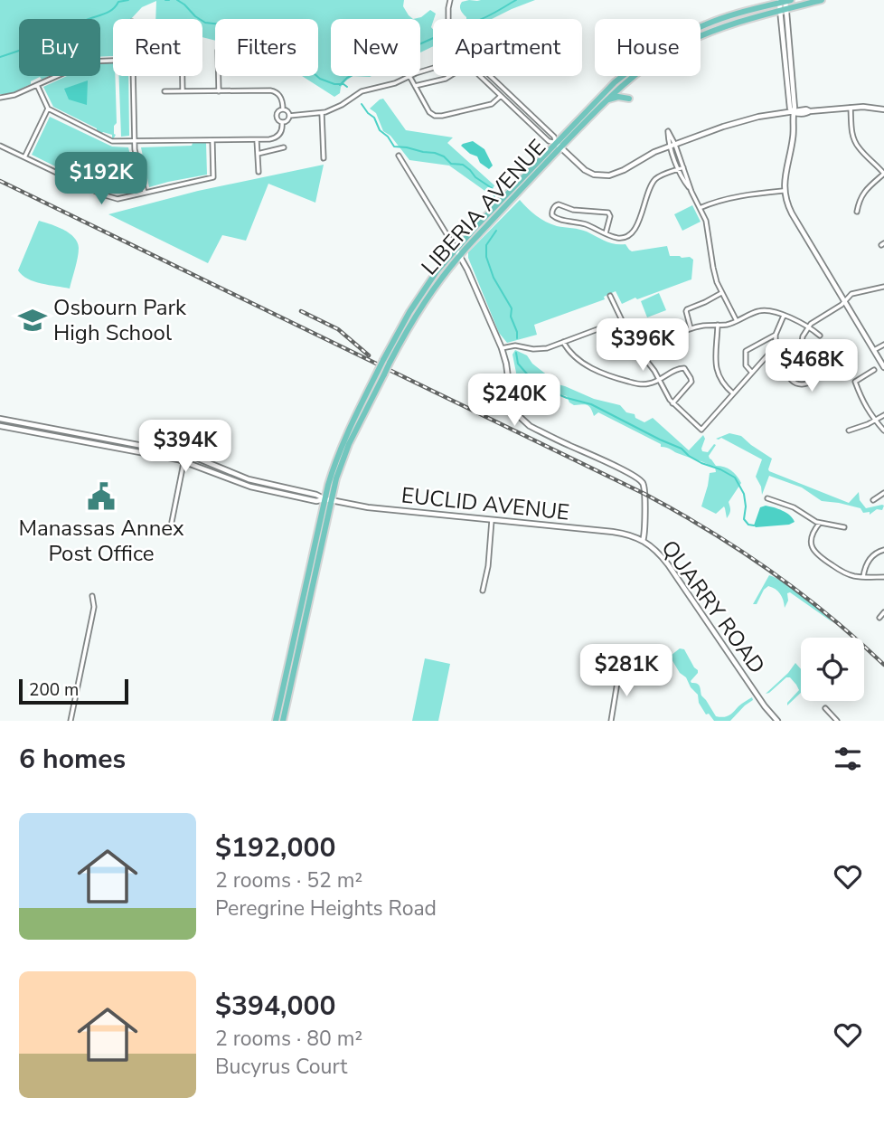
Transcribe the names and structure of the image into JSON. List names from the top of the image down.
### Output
{
  "streets": {
    "highway": ["LIBERIA AVENUE"],
    "street": ["EUCLID AVENUE", "QUARRY ROAD"]
  },
  "crossings": [
    ["LIBERIA AVENUE", "EUCLID AVENUE"],
    ["LIBERIA AVENUE", "QUARRY ROAD"],
    ["EUCLID AVENUE", "QUARRY ROAD"]
  ],
  "places": {
    "school or university": ["Osbourn Park High School"],
    "public building": ["Manassas Annex Post Office"]
  },
  "scale_bar": "200 m",
  "page": {
    "chip": [
      "Buy",
      "Rent",
      "Filters",
      "New",
      "Apartment",
      "House"
    ],
    "price": [
      "$192K",
      "$396K",
      "$468K",
      "$240K",
      "$394K",
      "$281K"
    ],
    "scale": "200 m",
    "heading": "6 homes",
    "list": [
      {
        "name": "$192,000",
        "note": "2 rooms · 52 m² · Peregrine Heights Road"
      },
      {
        "name": "$394,000",
        "note": "2 rooms · 80 m² · Bucyrus Court"
      }
    ]
  }
}
